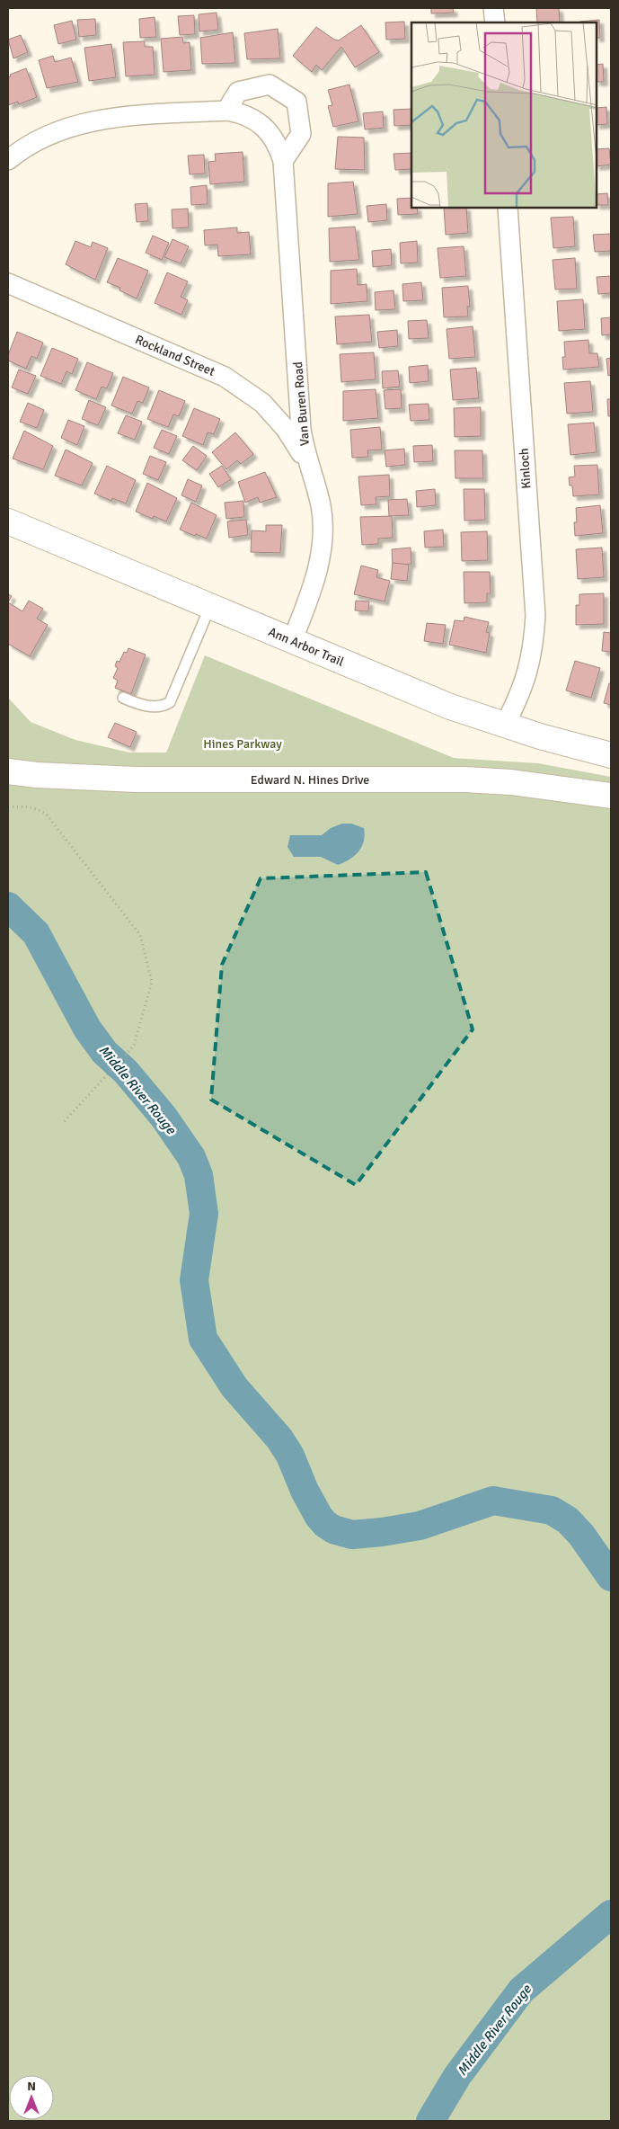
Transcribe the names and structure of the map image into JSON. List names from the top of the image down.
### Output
{
  "streets": {
    "street": [
      "Rockland Street",
      "Van Buren Road",
      "Kinloch",
      "Ann Arbor Trail",
      "Edward N. Hines Drive"
    ]
  },
  "crossings": [
    ["Rockland Street", "Van Buren Road"],
    ["Van Buren Road", "Ann Arbor Trail"],
    ["Kinloch", "Ann Arbor Trail"]
  ],
  "water": ["Middle River Rouge"],
  "parks": ["Hines Parkway"],
  "north": "top"
}
